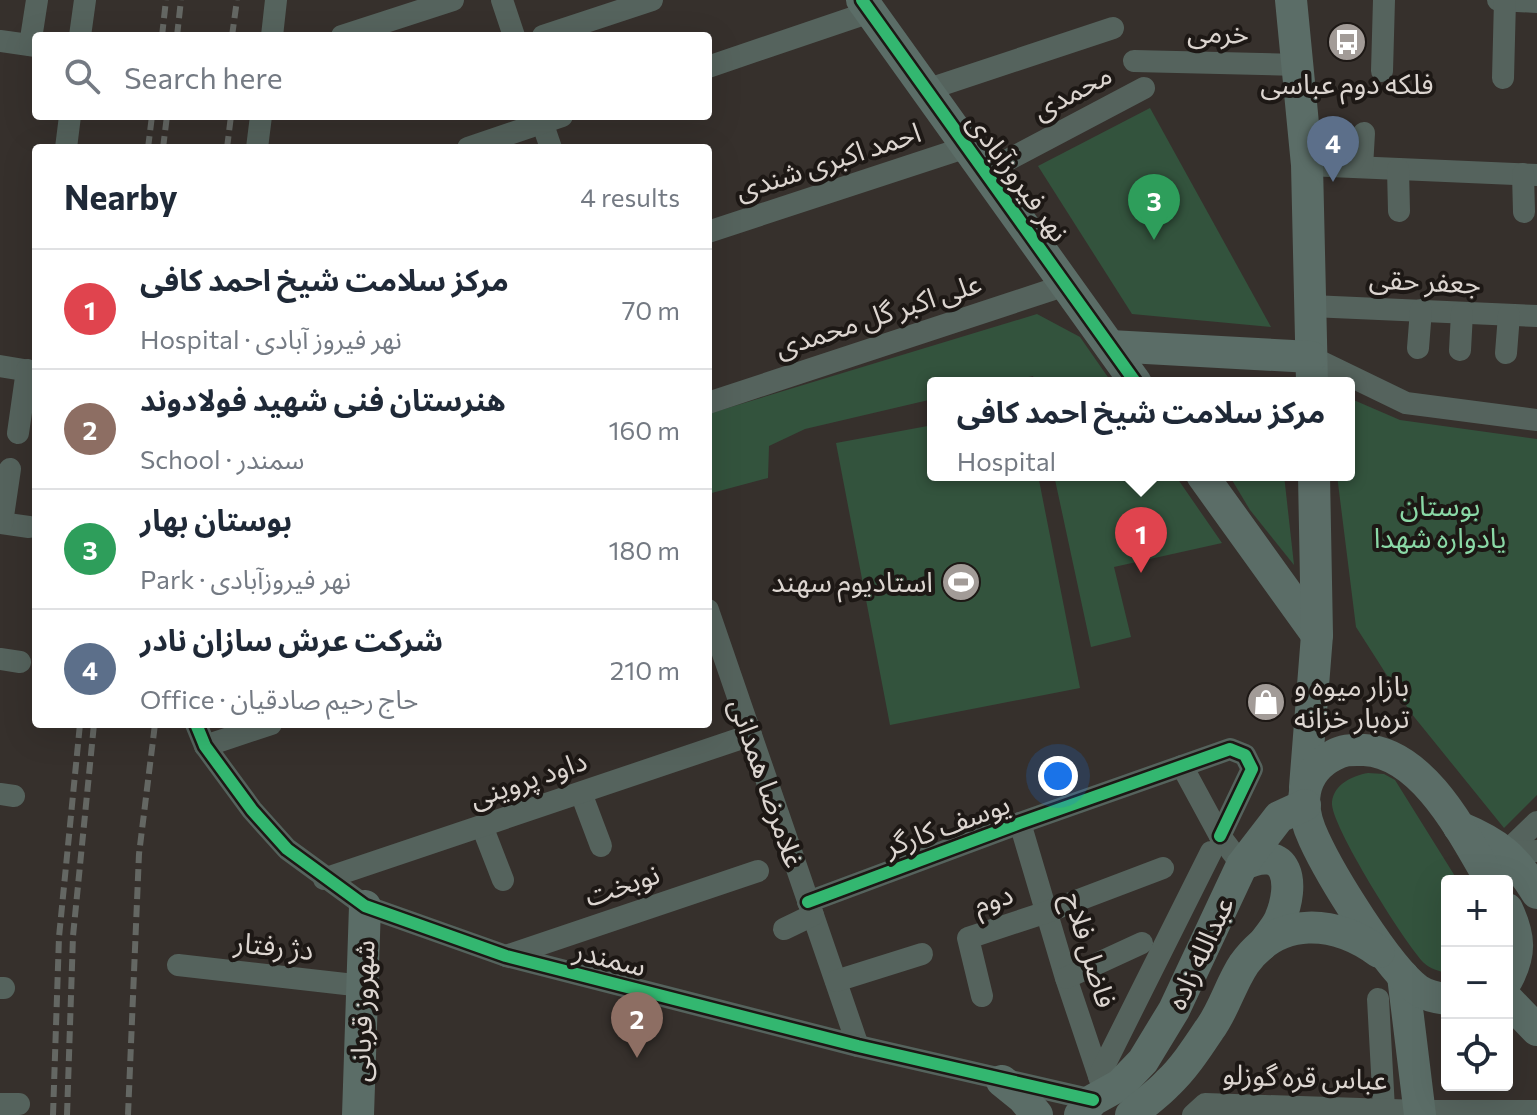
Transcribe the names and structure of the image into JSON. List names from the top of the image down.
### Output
{
  "streets": {
    "street": [
      "خرمی",
      "محمدی",
      "احمد اکبری شندی",
      "نهر فیروزآبادی",
      "جعفر حقی",
      "علی اکبر گل محمدی",
      "داود پروینی",
      "غلامرضا همدانی",
      "یوسف کارگر",
      "نوبخت",
      "دوم",
      "دژ رفتار",
      "فاضل فلاح",
      "عبدالله زاده",
      "سمندر",
      "شهروز قربانی",
      "عباس قره گوزلو"
    ]
  },
  "crossings": [
    ["محمدی", "احمد اکبری شندی"],
    ["محمدی", "نهر فیروزآبادی"],
    ["احمد اکبری شندی", "نهر فیروزآبادی"],
    ["نهر فیروزآبادی", "علی اکبر گل محمدی"],
    ["داود پروینی", "غلامرضا همدانی"],
    ["داود پروینی", "سمندر"],
    ["غلامرضا همدانی", "یوسف کارگر"],
    ["غلامرضا همدانی", "سمندر"],
    ["یوسف کارگر", "فاضل فلاح"],
    ["نوبخت", "سمندر"],
    ["دوم", "فاضل فلاح"],
    ["دژ رفتار", "شهروز قربانی"],
    ["فاضل فلاح", "عبدالله زاده"],
    ["فاضل فلاح", "سمندر"],
    ["عبدالله زاده", "سمندر"],
    ["سمندر", "شهروز قربانی"]
  ],
  "parks": ["بوستان یادواره شهدا"],
  "places": {
    "bus stop": ["فلکه دوم عباسی"],
    "sports": ["استادیوم سهند"],
    "shop": ["بازار میوه و تره‌بار خزانه"]
  },
  "page": {
    "search": "Search here",
    "pins": [
      "4",
      "3",
      "1",
      "2"
    ],
    "heading": ["Nearby", "4 results"],
    "list": [
      {
        "mark": "1",
        "name": "مرکز سلامت شیخ احمد کافی",
        "note": "Hospital · نهر فیروز آبادی",
        "value": "70 m"
      },
      {
        "mark": "2",
        "name": "هنرستان فنی شهید فولادوند",
        "note": "School · سمندر",
        "value": "160 m"
      },
      {
        "mark": "3",
        "name": "بوستان بهار",
        "note": "Park · نهر فیروزآبادی",
        "value": "180 m"
      },
      {
        "mark": "4",
        "name": "شرکت عرش سازان نادر",
        "note": "Office · حاج رحیم صادقیان",
        "value": "210 m"
      }
    ],
    "popup": ["مرکز سلامت شیخ احمد کافی", "Hospital"],
    "map_buttons": ["+", "−"]
  }
}
